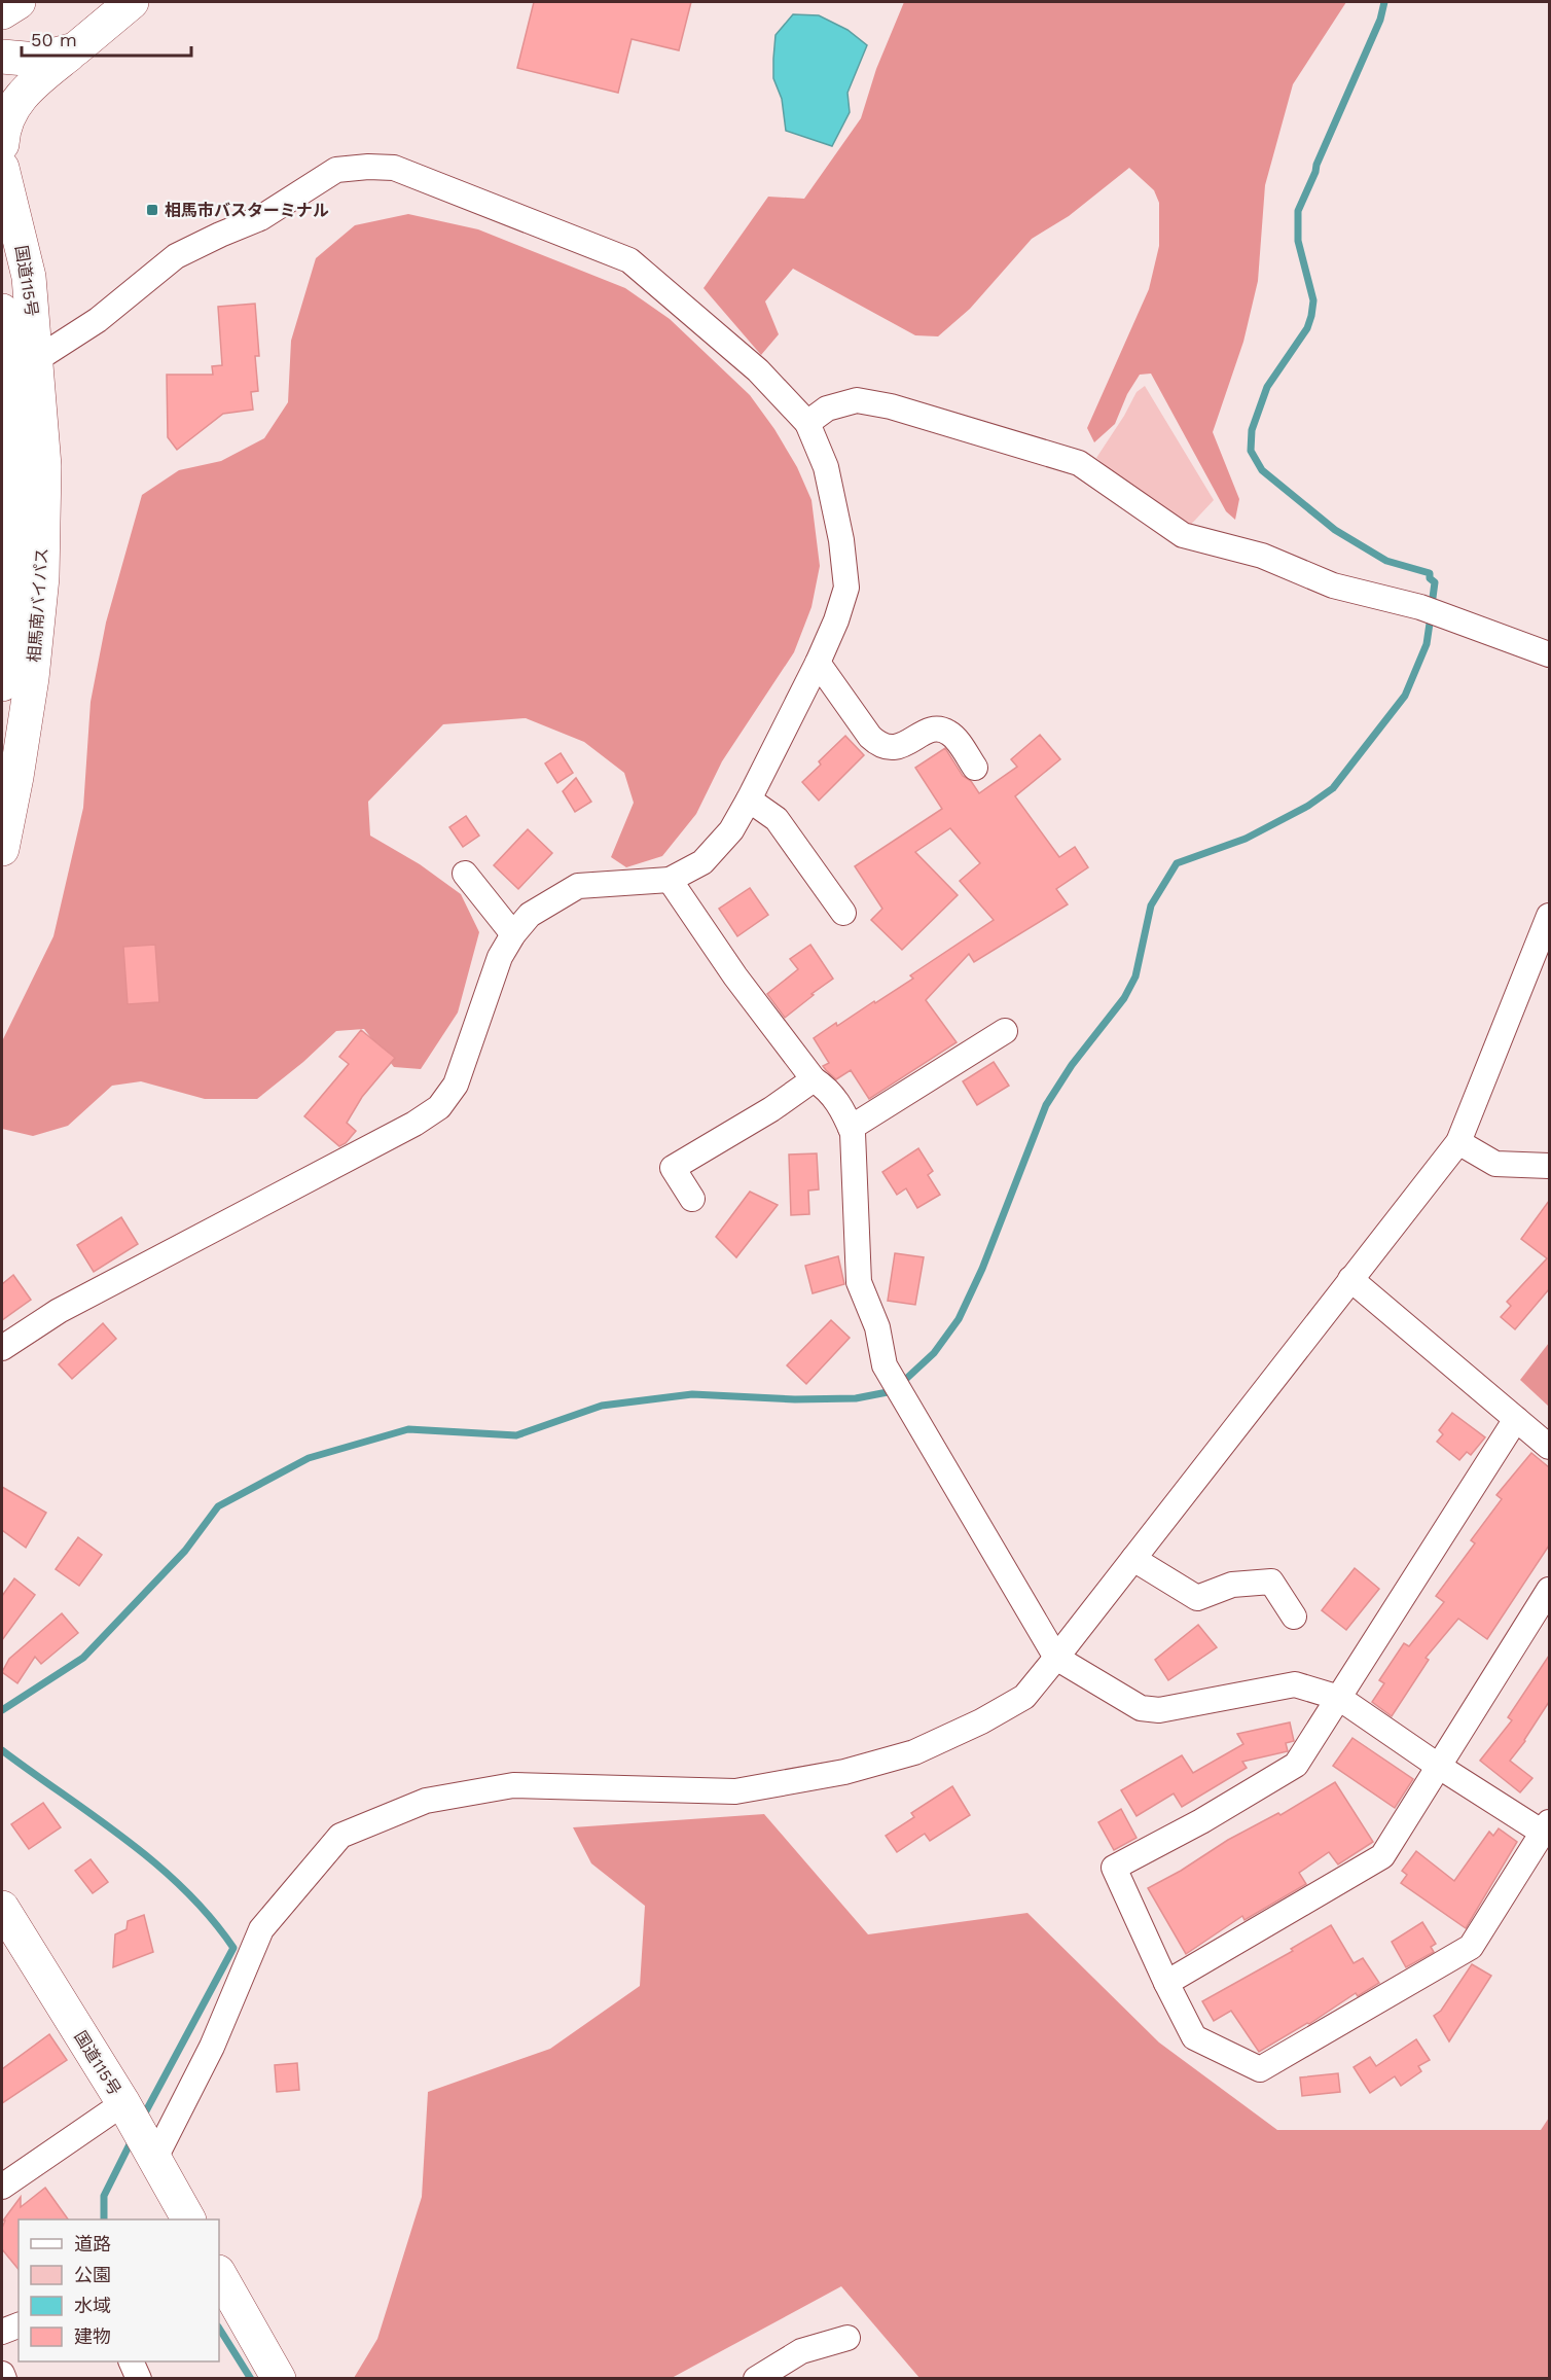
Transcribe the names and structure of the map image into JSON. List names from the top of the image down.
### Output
{
  "streets": {
    "highway": ["国道115号", "相馬南バイパス"]
  },
  "crossings": [
    ["国道115号", "相馬南バイパス"]
  ],
  "places": {
    "transit": ["相馬市バスターミナル"]
  },
  "legend": [
    "道路",
    "公園",
    "水域",
    "建物"
  ],
  "scale_bar": "50 m"
}
